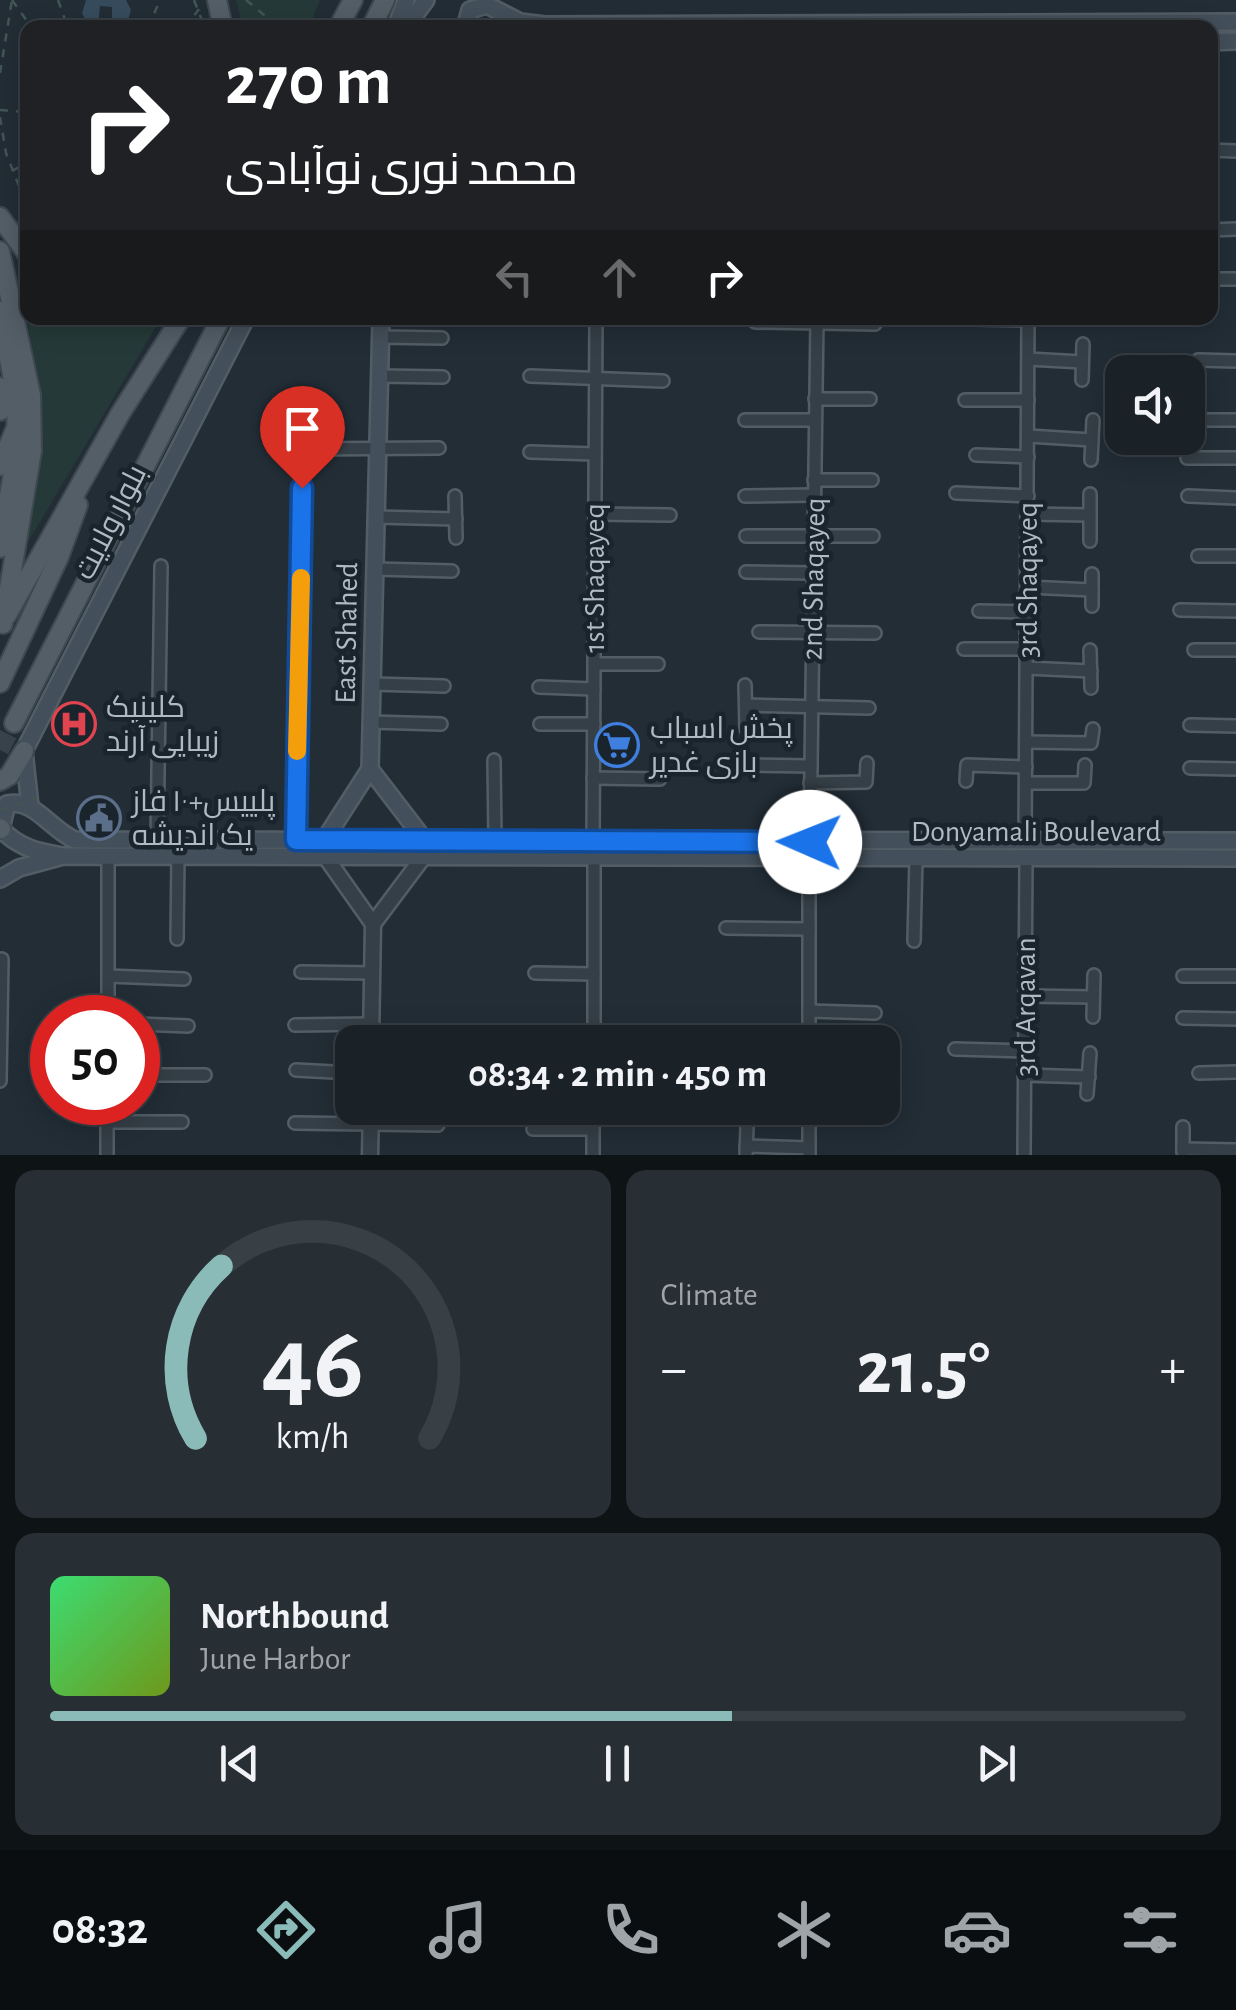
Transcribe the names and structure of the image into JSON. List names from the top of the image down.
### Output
{
  "streets": {
    "main road": ["بلوار ولایت", "East Shahed", "Donyamali Boulevard"],
    "street": [
      "1st Shaqayeq",
      "2nd Shaqayeq",
      "3rd Shaqayeq",
      "3rd Arqavan"
    ]
  },
  "crossings": [
    ["1st Shaqayeq", "Donyamali Boulevard"],
    ["2nd Shaqayeq", "Donyamali Boulevard"],
    ["3rd Shaqayeq", "Donyamali Boulevard"],
    ["3rd Shaqayeq", "3rd Arqavan"],
    ["Donyamali Boulevard", "3rd Arqavan"]
  ],
  "places": {
    "hospital": ["کلینیک زیبایی آرند"],
    "supermarket": ["پخش اسباب بازی غدیر"],
    "public building": ["پلییس+١٠ فاز یک اندیشه"]
  },
  "page": {
    "turn": ["270 m", "محمد نوری نوآبادی"],
    "limit": "50",
    "trip": "08:34 · 2 min · 450 m",
    "tile": "Climate",
    "heat": ["−", "21.5°", "+"],
    "song": ["Northbound", "June Harbor"],
    "tabs": "08:32",
    "gauge": ["46", "km/h"]
  }
}
